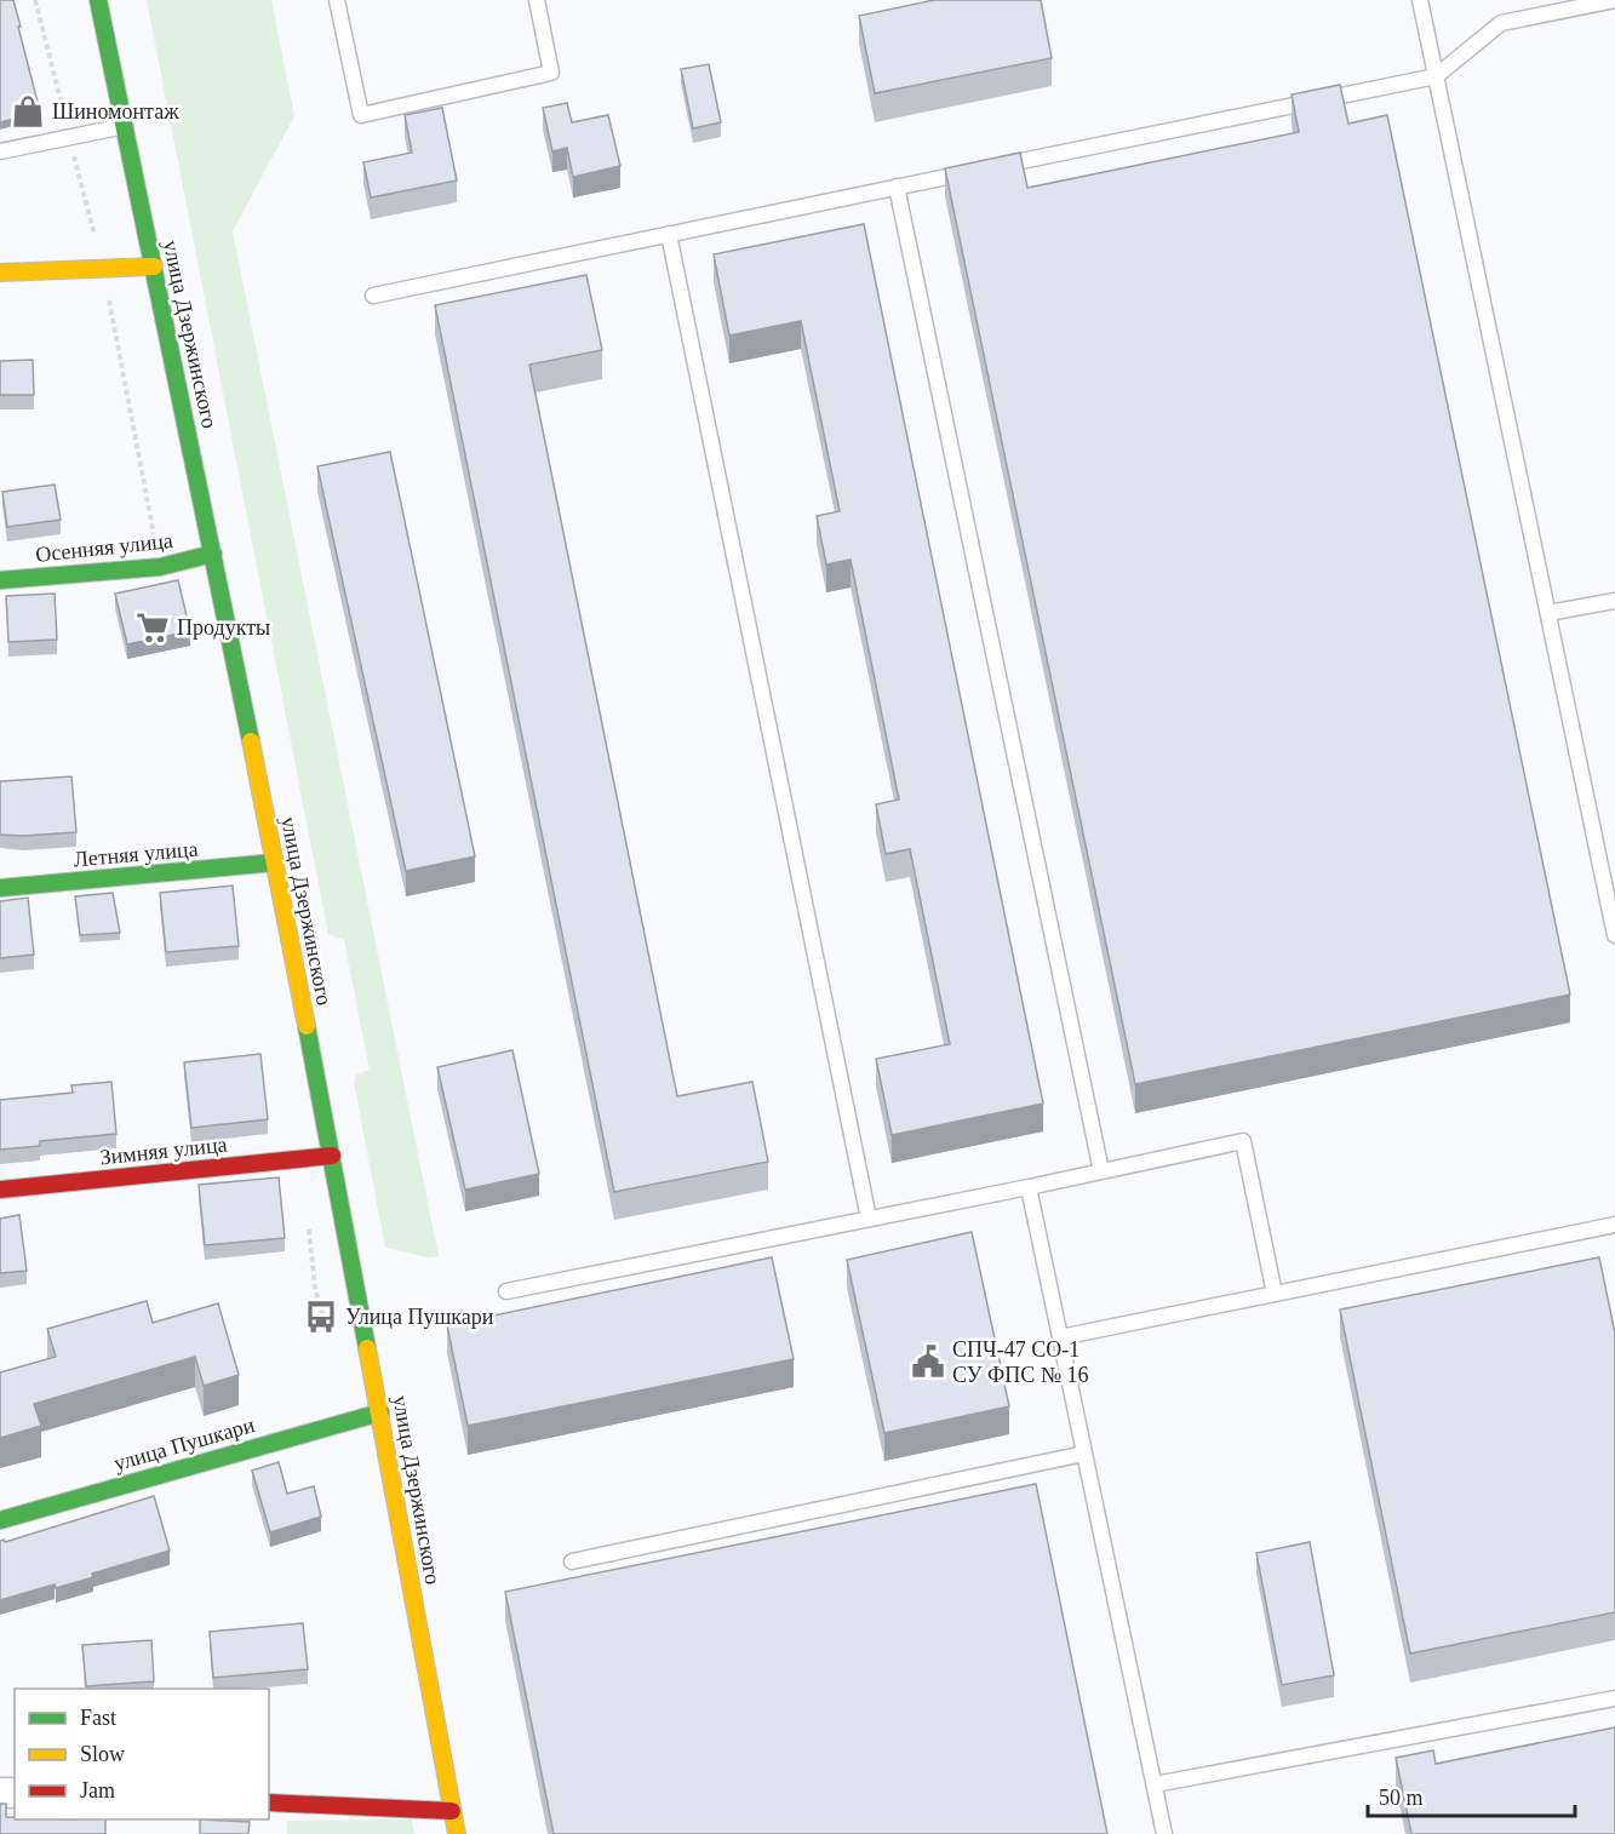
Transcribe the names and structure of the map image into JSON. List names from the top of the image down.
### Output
{
  "streets": {
    "main road": [
      "улица Дзержинского",
      "Осенняя улица",
      "Летняя улица",
      "Зимняя улица",
      "улица Пушкари"
    ]
  },
  "crossings": [
    ["улица Дзержинского", "Осенняя улица"],
    ["улица Дзержинского", "Летняя улица"],
    ["улица Дзержинского", "Зимняя улица"],
    ["улица Дзержинского", "улица Пушкари"]
  ],
  "places": {
    "shop": ["Шиномонтаж"],
    "supermarket": ["Продукты"],
    "bus stop": ["Улица Пушкари"],
    "public building": ["СПЧ-47 СО-1 СУ ФПС № 16"]
  },
  "legend": ["Fast", "Slow", "Jam"],
  "scale_bar": "50 m"
}
